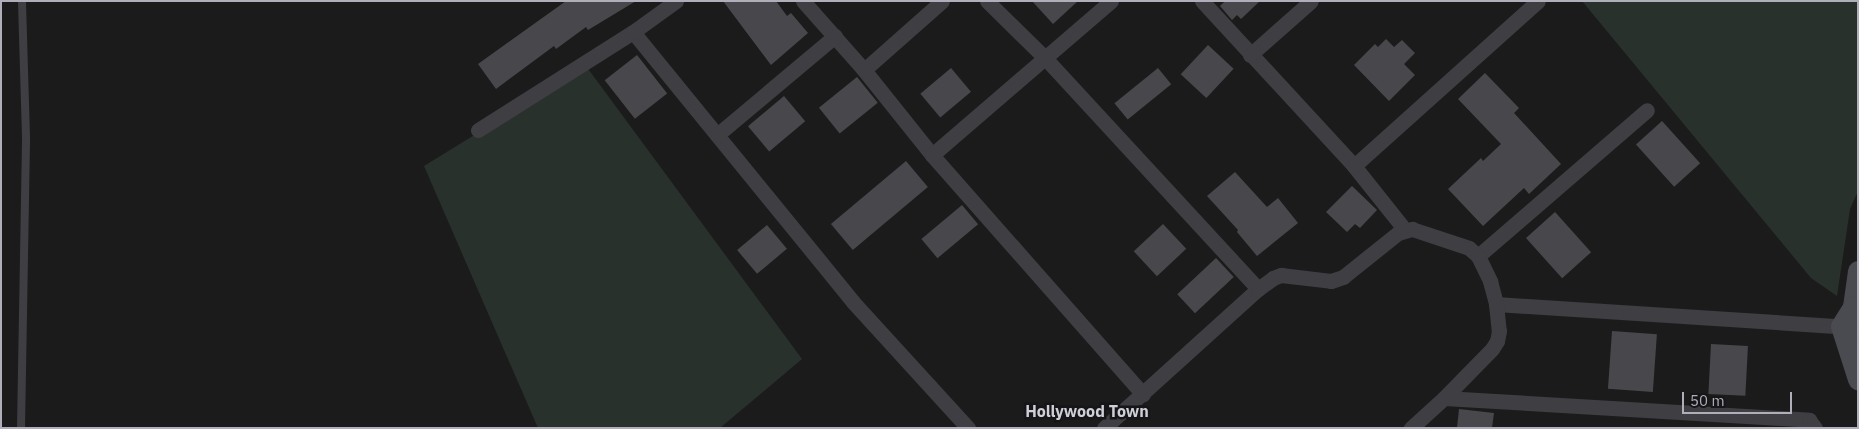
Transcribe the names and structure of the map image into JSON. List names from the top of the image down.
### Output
{
  "districts": ["Hollywood Town"],
  "scale_bar": "50 m"
}
